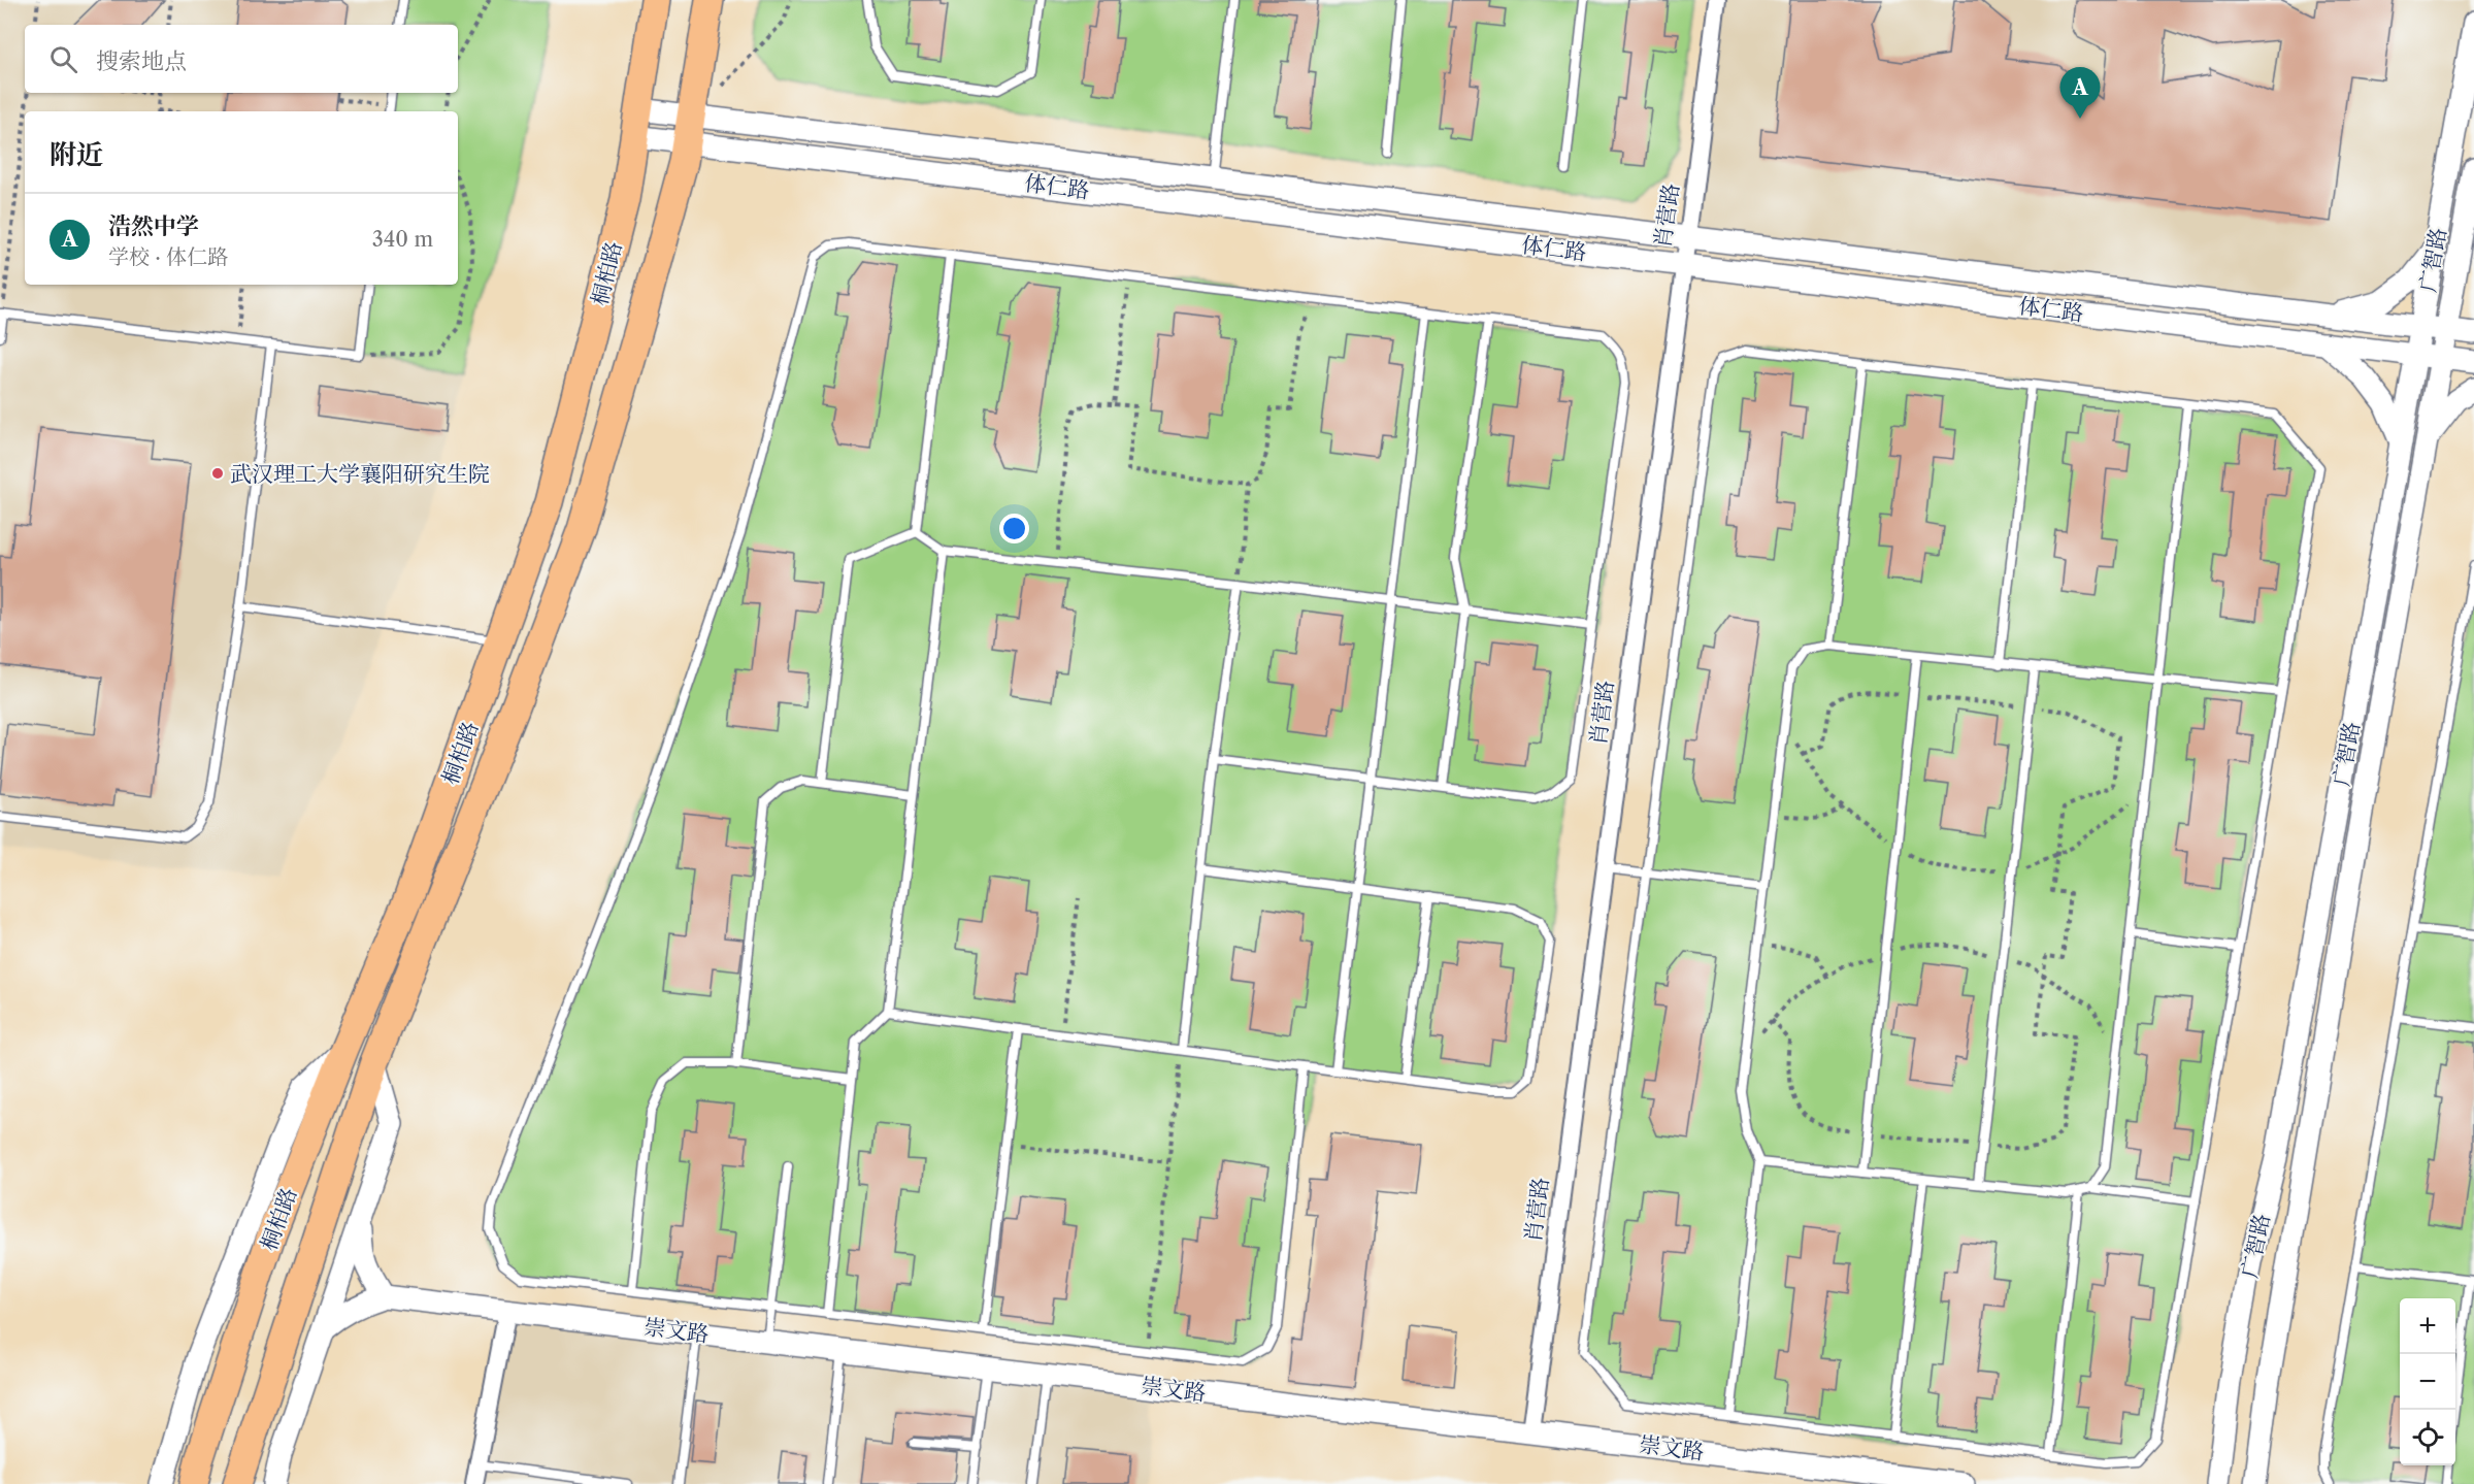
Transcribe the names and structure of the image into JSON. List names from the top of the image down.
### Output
{
  "streets": {
    "main road": ["桐柏路"],
    "street": [
      "体仁路",
      "肖营路",
      "广智路",
      "崇文路"
    ]
  },
  "crossings": [
    ["体仁路", "肖营路"],
    ["体仁路", "广智路"],
    ["体仁路", "桐柏路"],
    ["肖营路", "崇文路"]
  ],
  "places": ["武汉理工大学襄阳研究生院"],
  "page": {
    "search": "搜索地点",
    "pins": "A",
    "heading": "附近",
    "list": [
      {
        "mark": "A",
        "name": "浩然中学",
        "note": "学校 · 体仁路",
        "value": "340 m"
      }
    ],
    "map_buttons": ["+", "−"]
  }
}
